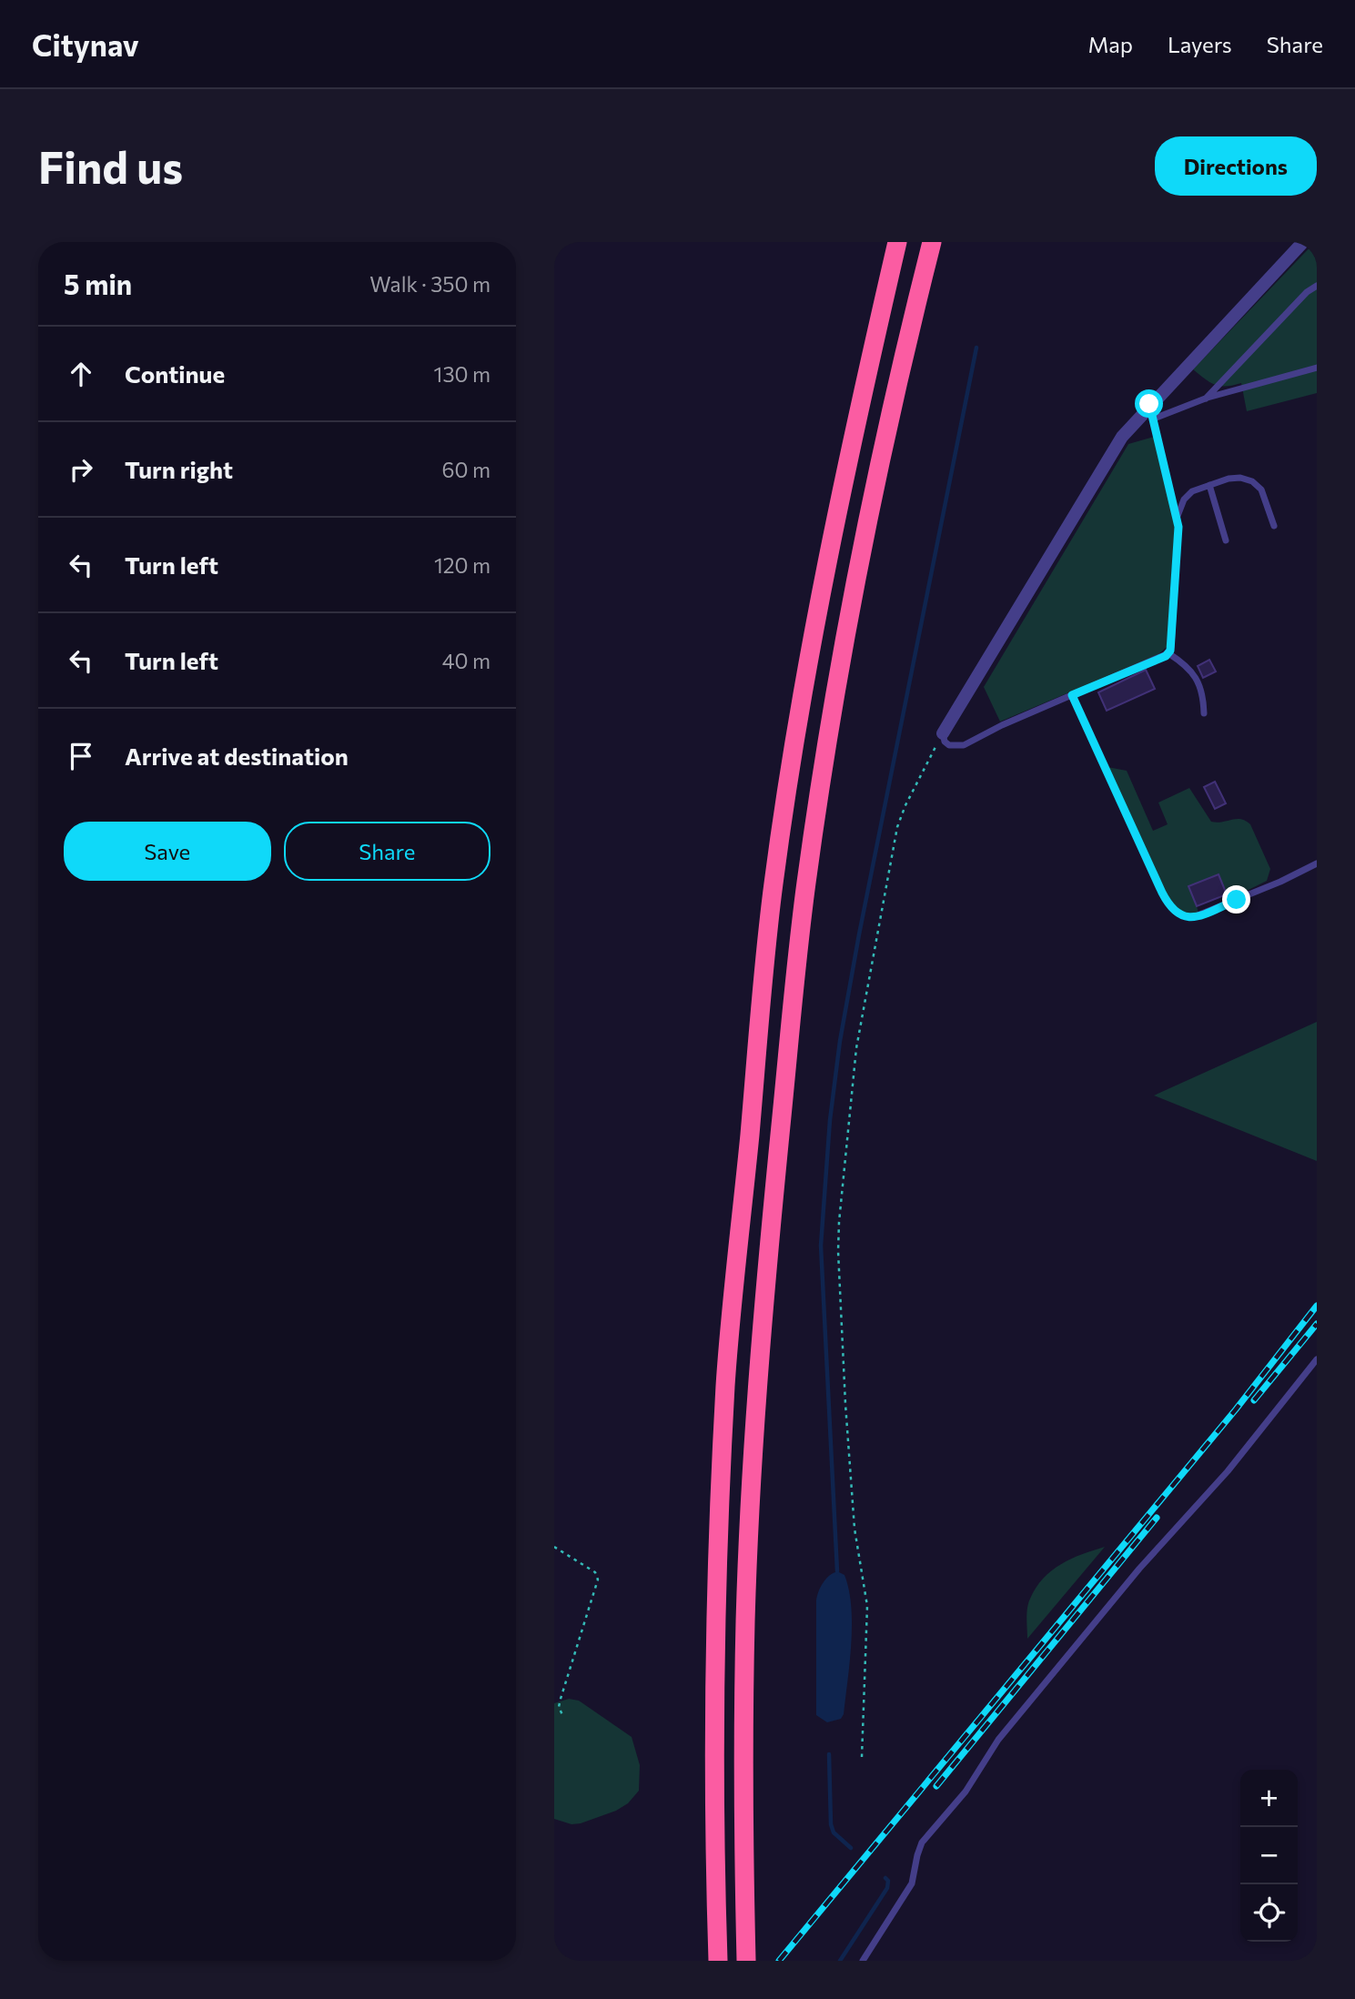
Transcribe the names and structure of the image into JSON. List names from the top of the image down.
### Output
{
  "page": {
    "header": "Citynav",
    "nav": ["Map", "Layers", "Share"],
    "buttons": [
      "Directions",
      ["Save", "Share"]
    ],
    "title": "Find us",
    "heading": ["5 min", "Walk · 350 m"],
    "list": [
      ["Continue", "130 m"],
      ["Turn right", "60 m"],
      ["Turn left", "120 m"],
      ["Turn left", "40 m"],
      "Arrive at destination"
    ],
    "map_buttons": ["+", "−"]
  }
}
